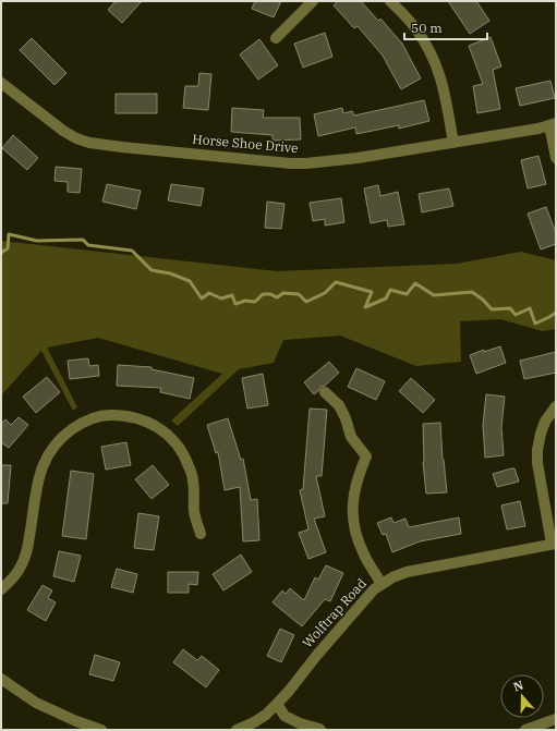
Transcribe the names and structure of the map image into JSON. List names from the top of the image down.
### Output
{
  "streets": {
    "street": ["Horse Shoe Drive", "Wolftrap Road"]
  },
  "scale_bar": "50 m",
  "north": "top"
}
